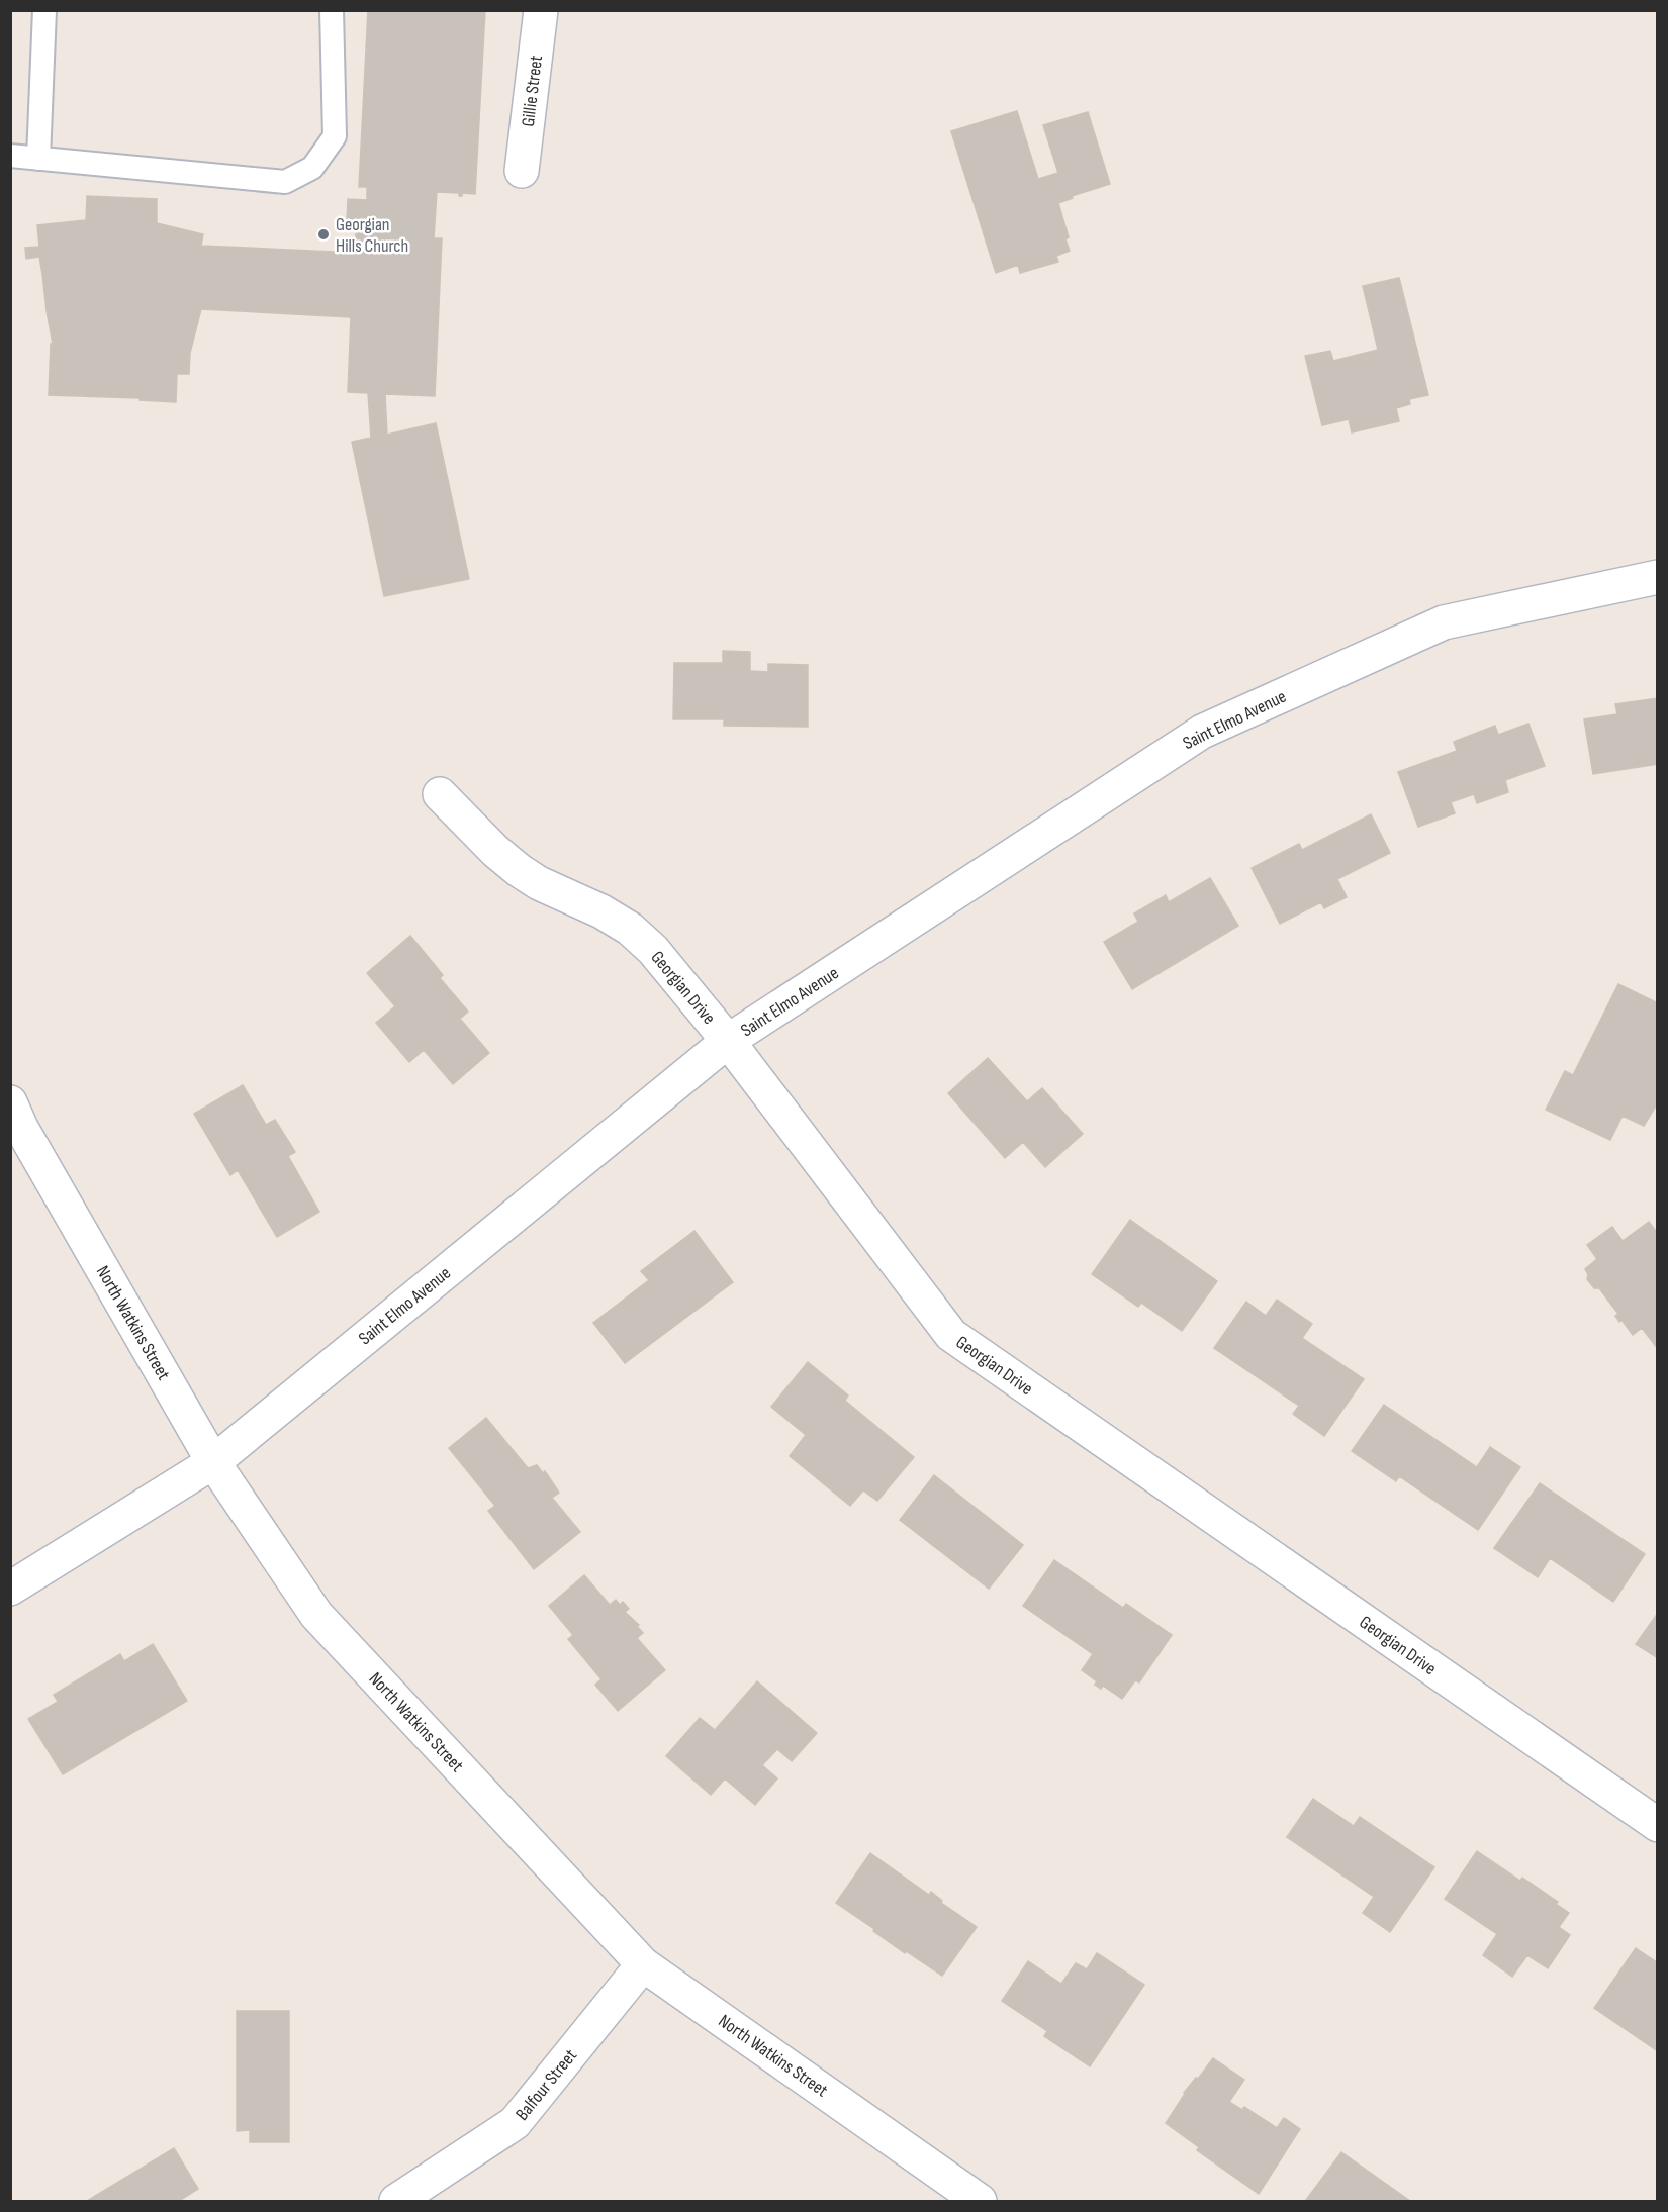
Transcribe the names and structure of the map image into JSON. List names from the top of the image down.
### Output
{
  "streets": {
    "street": [
      "Gillie Street",
      "Saint Elmo Avenue",
      "Georgian Drive",
      "North Watkins Street",
      "Balfour Street"
    ]
  },
  "crossings": [
    ["Saint Elmo Avenue", "Georgian Drive"],
    ["Saint Elmo Avenue", "North Watkins Street"],
    ["North Watkins Street", "Balfour Street"]
  ],
  "places": ["Georgian Hills Church"]
}
